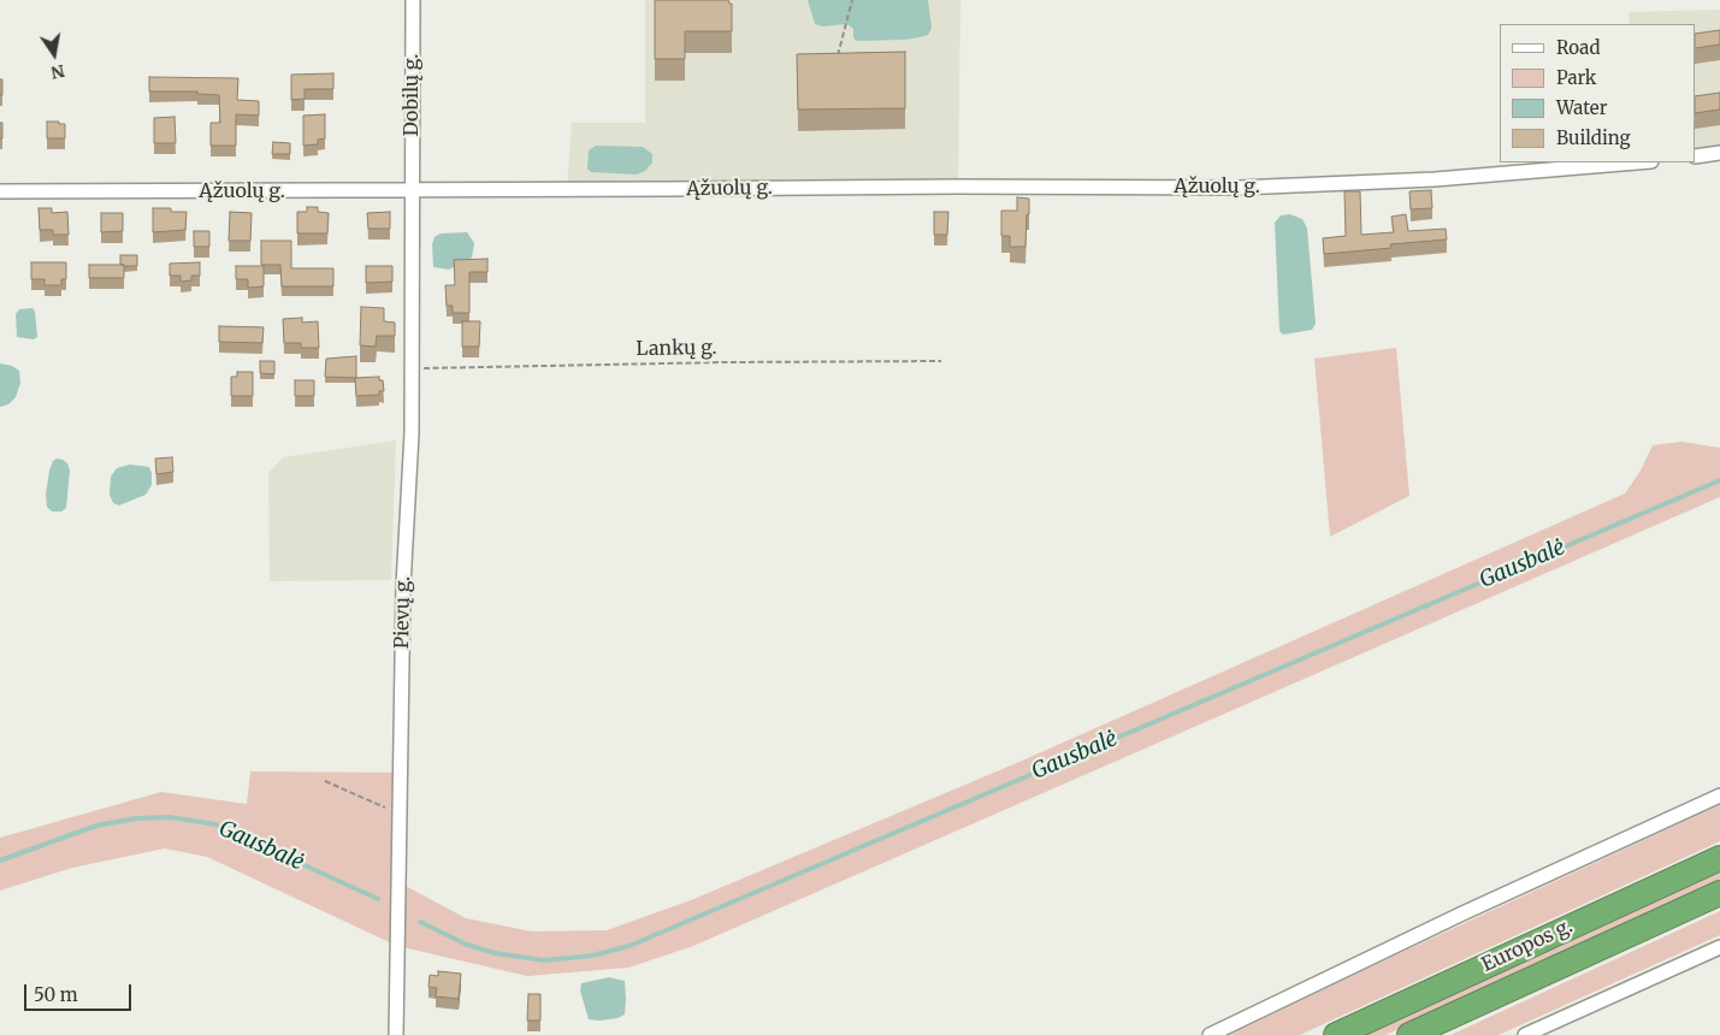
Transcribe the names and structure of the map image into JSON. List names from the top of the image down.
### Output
{
  "streets": {
    "highway": ["Europos g."],
    "street": ["Dobilų g.", "Ąžuolų g.", "Pievų g."],
    "path": ["Lankų g."]
  },
  "crossings": [
    ["Dobilų g.", "Ąžuolų g."],
    ["Dobilų g.", "Pievų g."],
    ["Ąžuolų g.", "Pievų g."],
    ["Lankų g.", "Pievų g."]
  ],
  "water": ["Gausbalė"],
  "legend": [
    "Road",
    "Park",
    "Water",
    "Building"
  ],
  "scale_bar": "50 m",
  "north": "bottom"
}
